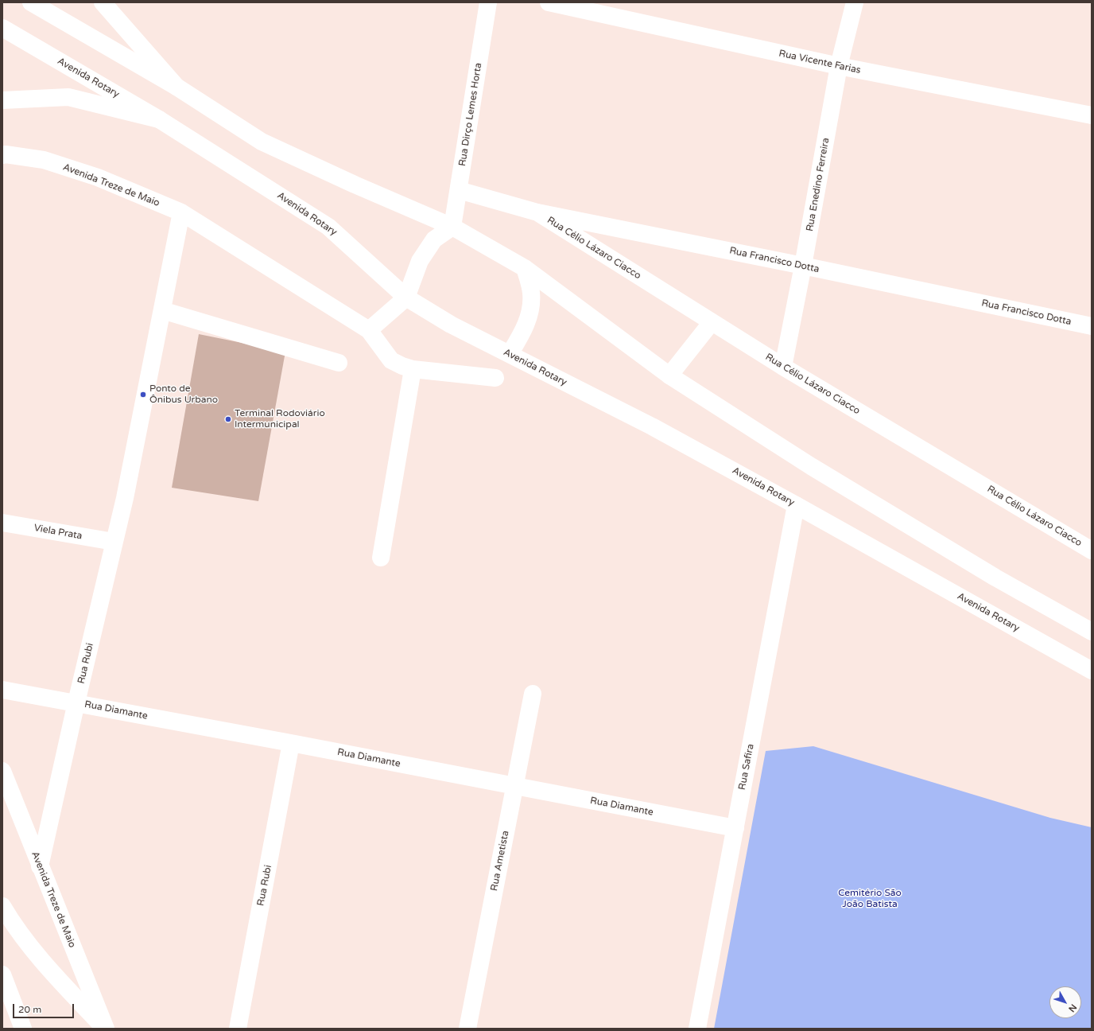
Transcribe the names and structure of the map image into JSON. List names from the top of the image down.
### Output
{
  "streets": {
    "main road": [
      "Rua Vicente Farias",
      "Avenida Rotary",
      "Rua Dirço Lemes Horta",
      "Rua Enedino Ferreira",
      "Avenida Treze de Maio",
      "Rua Célio Lázaro Ciacco",
      "Rua Francisco Dotta",
      "Viela Prata",
      "Rua Rubi",
      "Rua Diamante",
      "Rua Safira",
      "Rua Ametista"
    ]
  },
  "crossings": [
    ["Rua Vicente Farias", "Rua Enedino Ferreira"],
    ["Avenida Rotary", "Rua Safira"],
    ["Rua Dirço Lemes Horta", "Rua Francisco Dotta"],
    ["Rua Enedino Ferreira", "Rua Célio Lázaro Ciacco"],
    ["Rua Enedino Ferreira", "Rua Francisco Dotta"],
    ["Avenida Treze de Maio", "Rua Rubi"],
    ["Rua Célio Lázaro Ciacco", "Rua Francisco Dotta"],
    ["Viela Prata", "Rua Rubi"],
    ["Rua Rubi", "Rua Diamante"],
    ["Rua Diamante", "Rua Safira"],
    ["Rua Diamante", "Rua Ametista"]
  ],
  "parks": ["Cemitério São João Batista"],
  "places": ["Ponto de Ônibus Urbano", "Terminal Rodoviário Intermunicipal"],
  "scale_bar": "20 m",
  "north": "bottom right"
}
